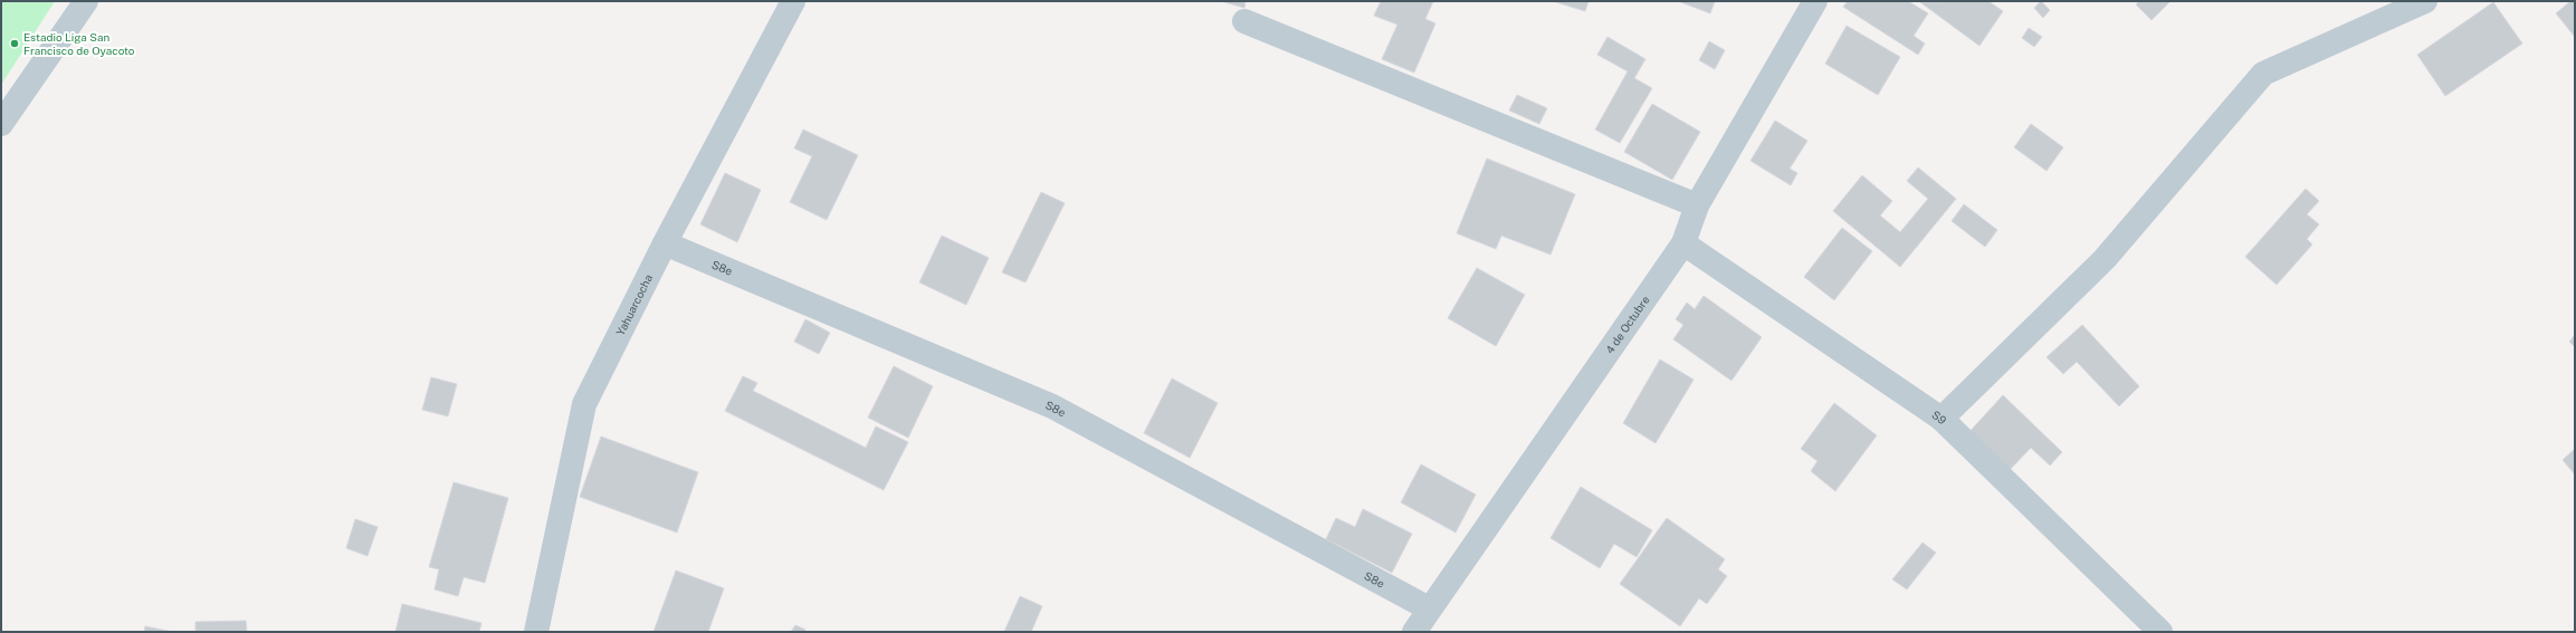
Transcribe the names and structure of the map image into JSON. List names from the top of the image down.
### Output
{
  "streets": {
    "street": [
      "S8e",
      "Yahuarcocha",
      "4 de Octubre",
      "S9"
    ]
  },
  "crossings": [
    ["S8e", "Yahuarcocha"],
    ["S8e", "4 de Octubre"],
    ["4 de Octubre", "S9"]
  ],
  "places": ["Estadio Liga San Francisco de Oyacoto"]
}
